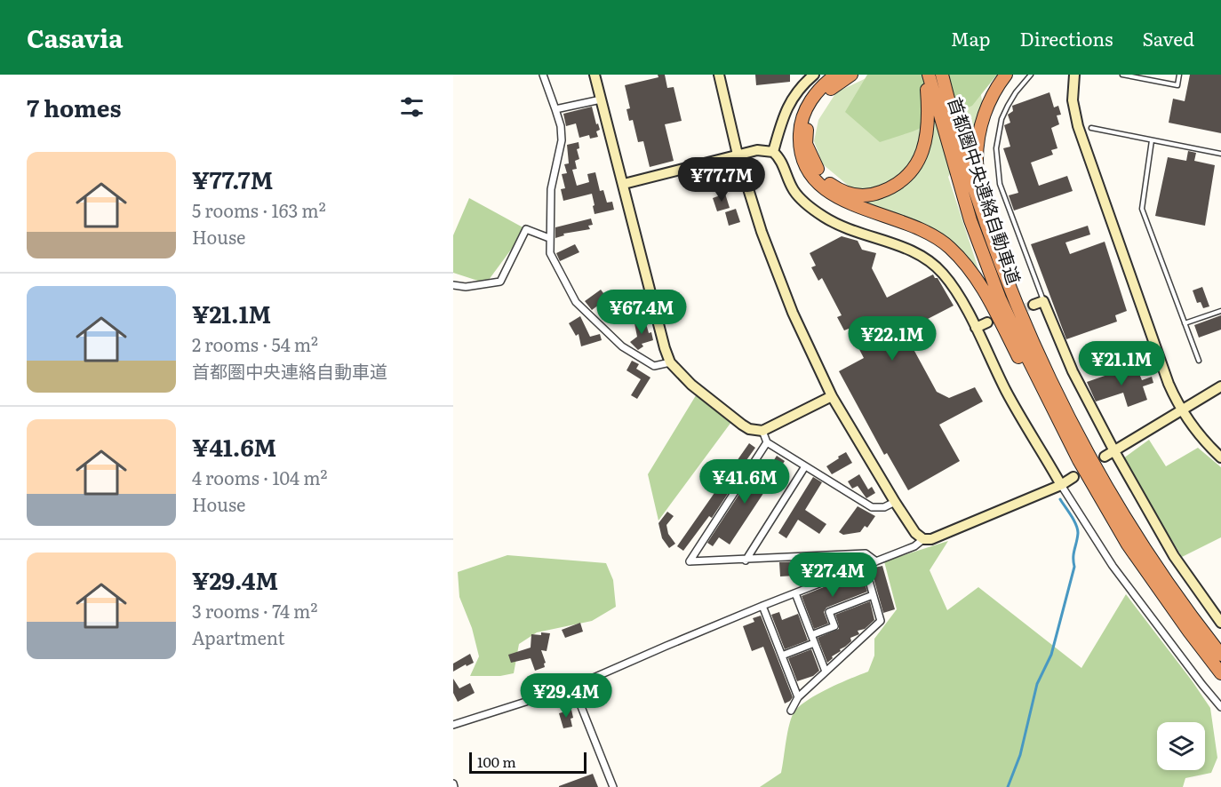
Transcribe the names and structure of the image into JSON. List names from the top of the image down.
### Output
{
  "streets": {
    "highway": ["首都圏中央連絡自動車道"]
  },
  "scale_bar": "100 m",
  "page": {
    "header": "Casavia",
    "nav": ["Map", "Directions", "Saved"],
    "heading": "7 homes",
    "list": [
      {
        "name": "¥77.7M",
        "note": "5 rooms · 163 m² · House"
      },
      {
        "name": "¥21.1M",
        "note": "2 rooms · 54 m² · 首都圏中央連絡自動車道"
      },
      {
        "name": "¥41.6M",
        "note": "4 rooms · 104 m² · House"
      },
      {
        "name": "¥29.4M",
        "note": "3 rooms · 74 m² · Apartment"
      }
    ],
    "price": [
      "¥77.7M",
      "¥67.4M",
      "¥22.1M",
      "¥21.1M",
      "¥41.6M",
      "¥27.4M",
      "¥29.4M"
    ],
    "scale": "100 m"
  }
}
